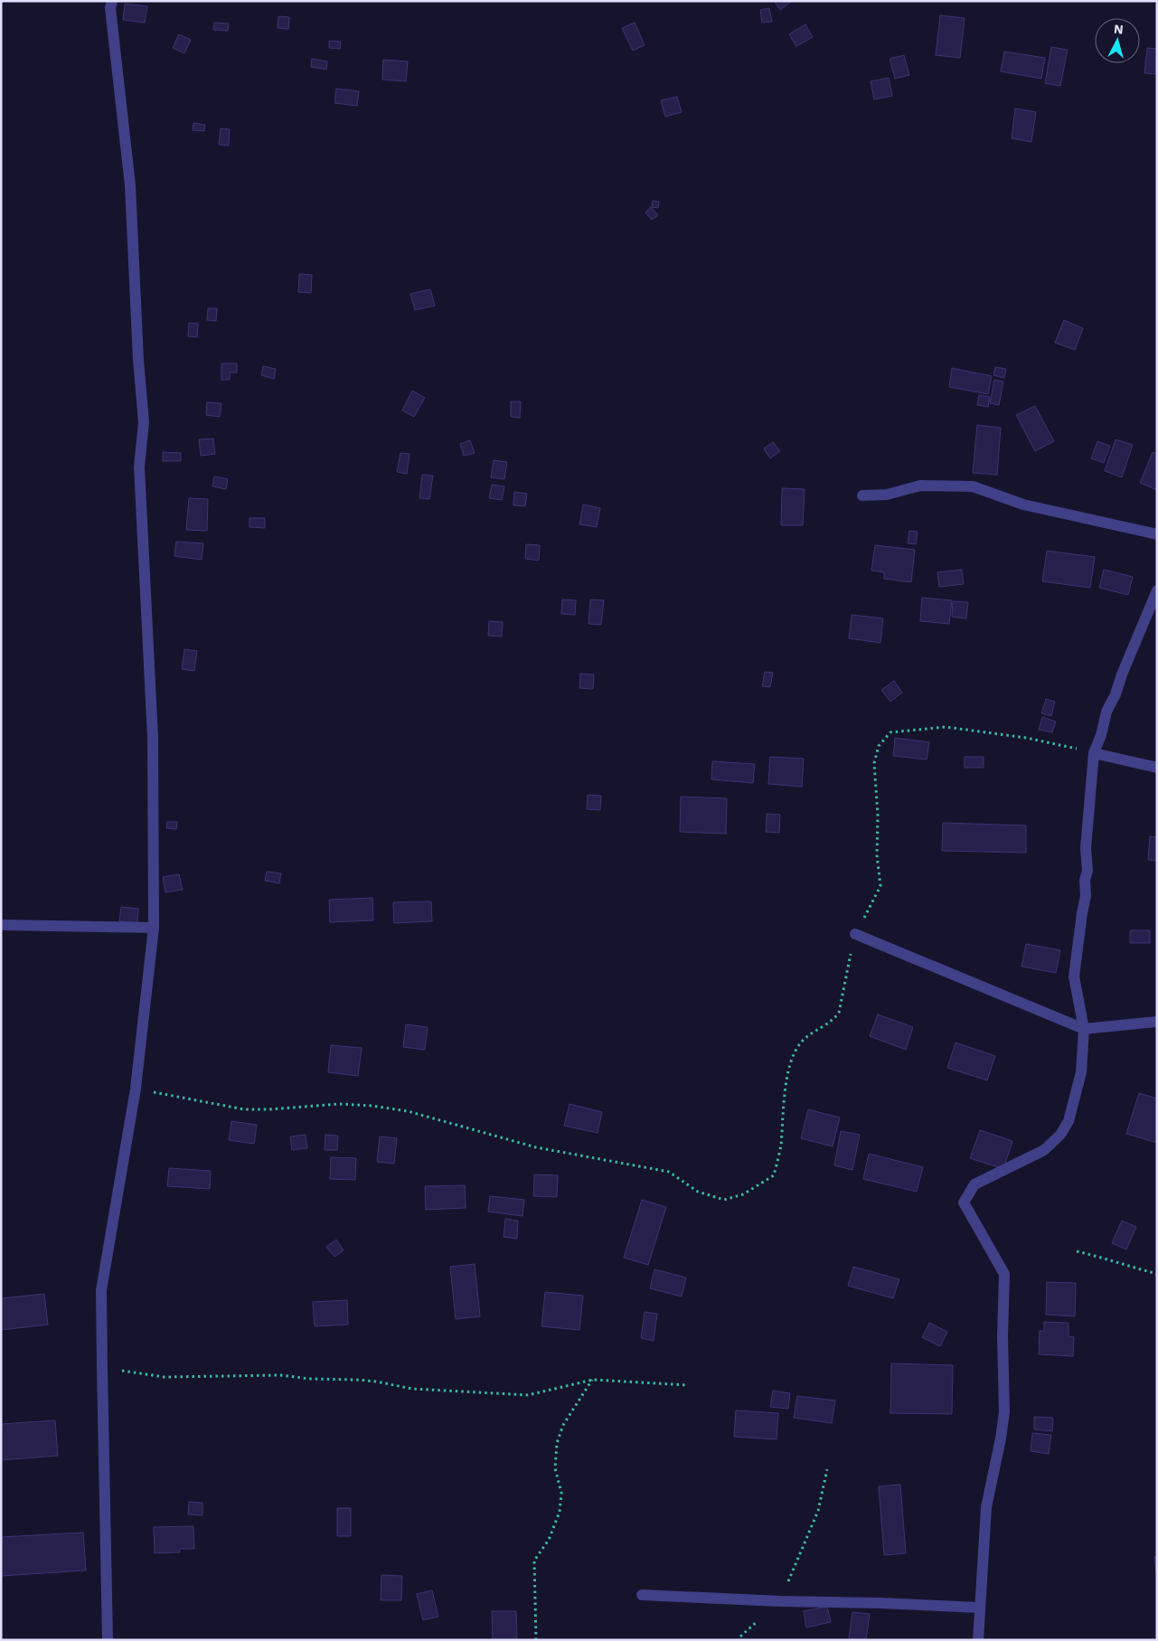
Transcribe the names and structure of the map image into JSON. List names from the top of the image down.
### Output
{
  "north": "top"
}
